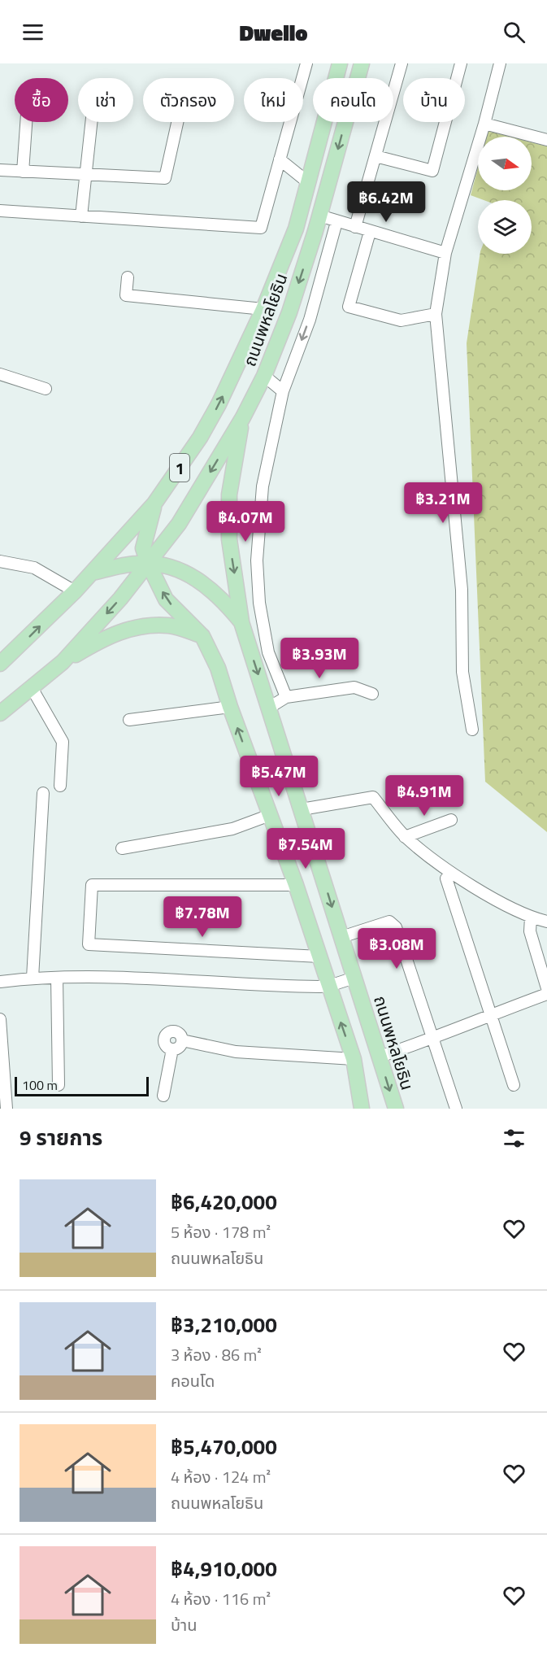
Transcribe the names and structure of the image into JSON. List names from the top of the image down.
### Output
{
  "streets": {
    "main road": ["ถนนพหลโยธิน", "1"]
  },
  "scale_bar": "100 m",
  "north": "right",
  "page": {
    "header": "Dwello",
    "chip": [
      "ซื้อ",
      "เช่า",
      "ตัวกรอง",
      "ใหม่",
      "คอนโด",
      "บ้าน"
    ],
    "price": [
      "฿6.42M",
      "฿3.21M",
      "฿4.07M",
      "฿3.93M",
      "฿5.47M",
      "฿4.91M",
      "฿7.54M",
      "฿7.78M",
      "฿3.08M"
    ],
    "scale": "100 m",
    "heading": "9 รายการ",
    "list": [
      {
        "name": "฿6,420,000",
        "note": "5 ห้อง · 178 m² · ถนนพหลโยธิน"
      },
      {
        "name": "฿3,210,000",
        "note": "3 ห้อง · 86 m² · คอนโด"
      },
      {
        "name": "฿5,470,000",
        "note": "4 ห้อง · 124 m² · ถนนพหลโยธิน"
      },
      {
        "name": "฿4,910,000",
        "note": "4 ห้อง · 116 m² · บ้าน"
      }
    ]
  }
}
